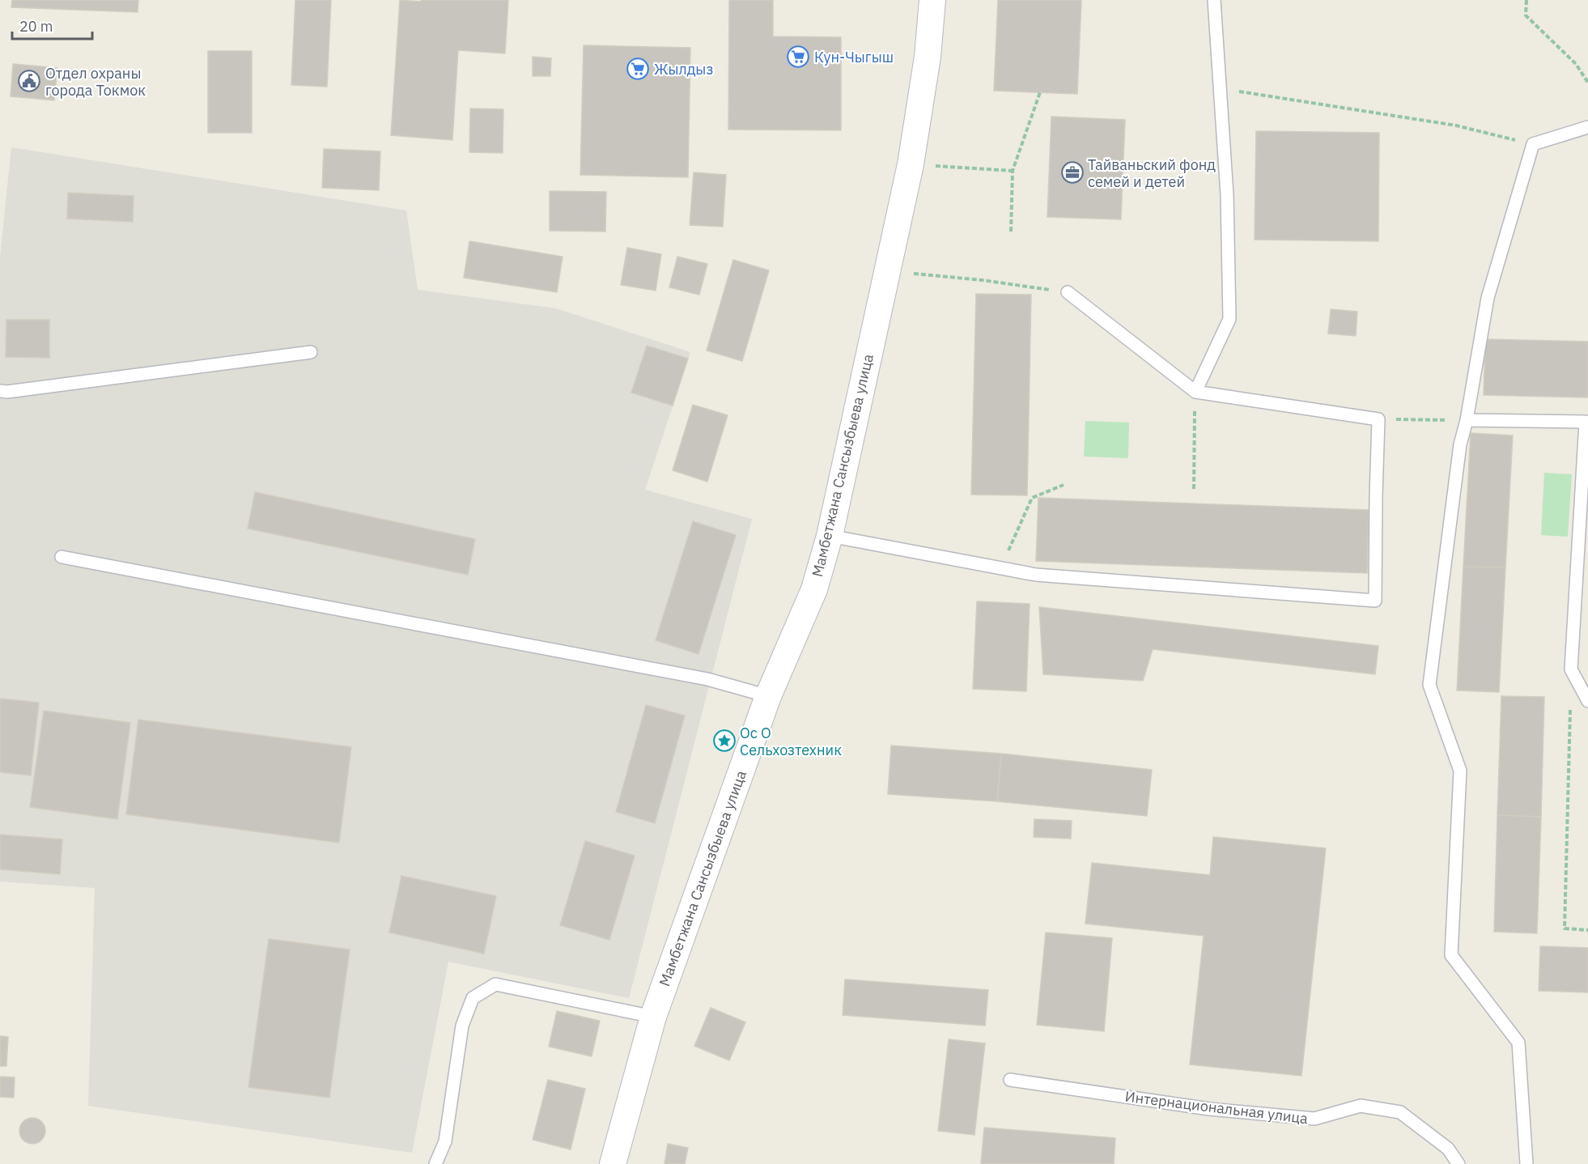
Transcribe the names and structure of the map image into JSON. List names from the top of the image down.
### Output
{
  "streets": {
    "street": ["Мамбетжана Сансызбыева улица"],
    "lane": ["Интернациональная улица"]
  },
  "places": {
    "supermarket": ["Кун-Чыгыш", "Жылдыз"],
    "public building": ["Отдел охраны города Токмок"],
    "office": ["Тайваньский фонд семей и детей"],
    "place": ["Ос О Сельхозтехник"]
  },
  "scale_bar": "20 m"
}
